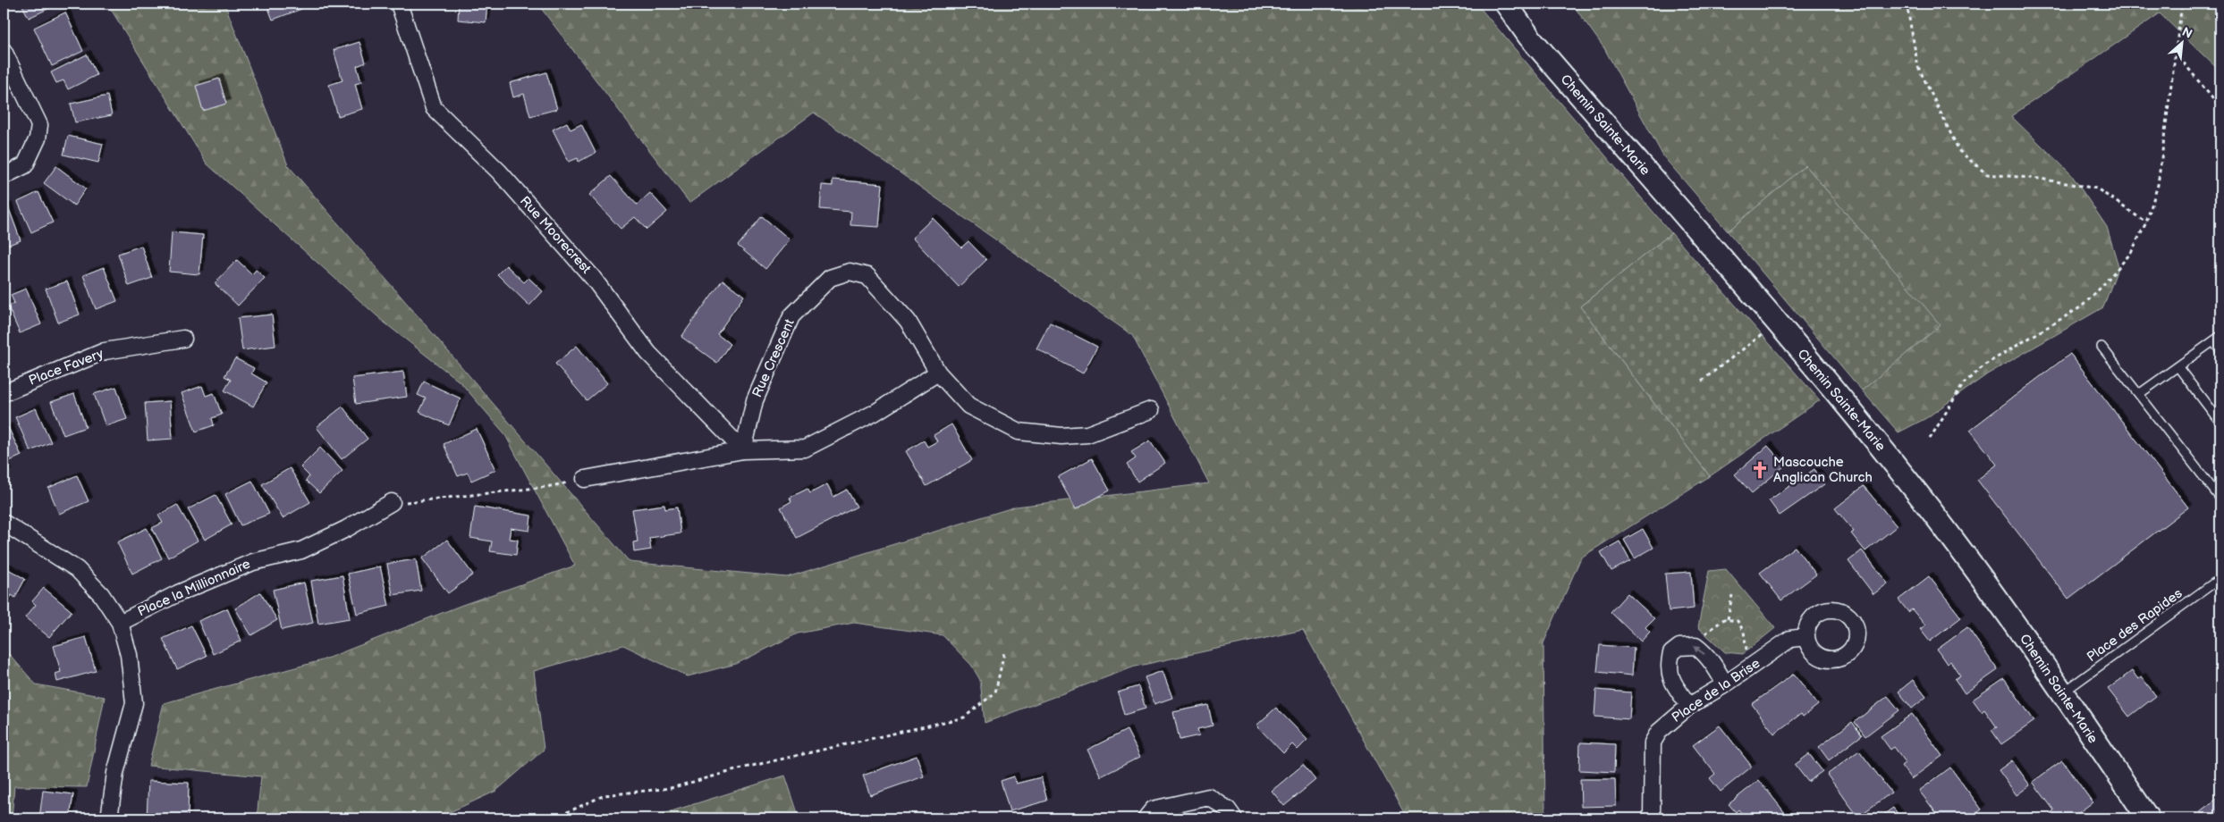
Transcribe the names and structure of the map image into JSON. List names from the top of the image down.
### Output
{
  "streets": {
    "street": [
      "Chemin Sainte-Marie",
      "Rue Moorecrest",
      "Rue Crescent",
      "Place Favery",
      "Place la Millionnaire",
      "Place de la Brise"
    ],
    "lane": ["Place des Rapides"]
  },
  "crossings": [
    ["Chemin Sainte-Marie", "Place des Rapides"],
    ["Rue Moorecrest", "Rue Crescent"]
  ],
  "places": {
    "church": ["Mascouche Anglican Church"]
  },
  "north": "top right"
}
